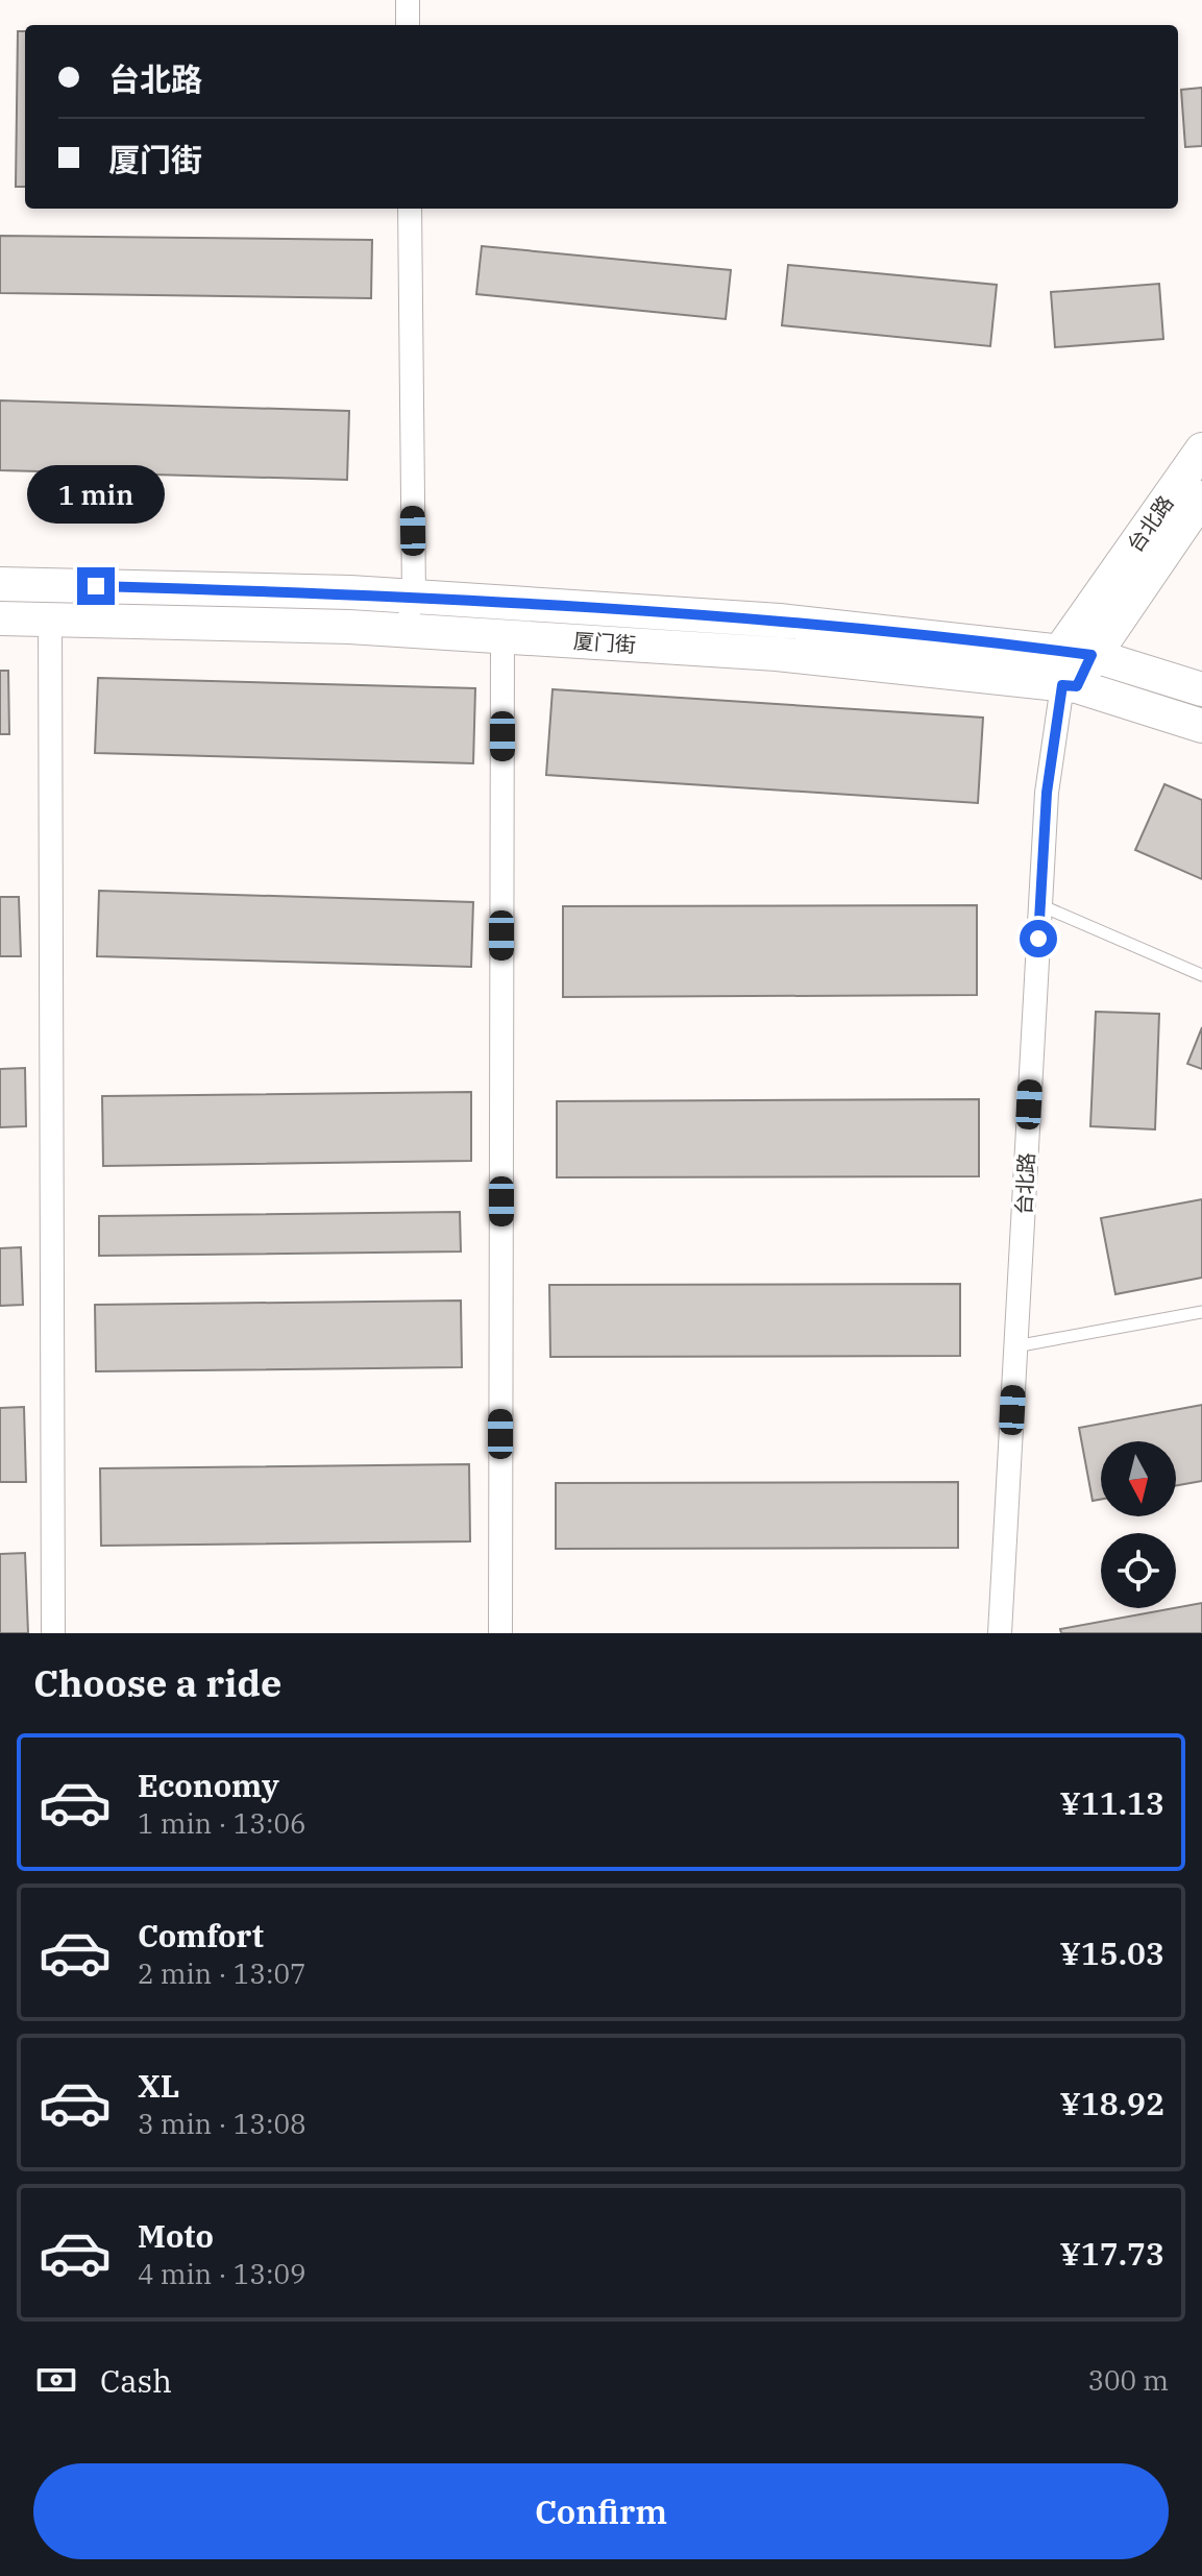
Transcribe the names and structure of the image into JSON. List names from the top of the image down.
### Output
{
  "streets": {
    "main road": ["台北路", "厦门街"]
  },
  "crossings": [
    ["台北路", "厦门街"]
  ],
  "north": "bottom",
  "page": {
    "banner": ["台北路", "厦门街"],
    "bubble": "1 min",
    "heading": "Choose a ride",
    "list": [
      {
        "name": "Economy",
        "note": "1 min · 13:06",
        "value": "¥11.13"
      },
      {
        "name": "Comfort",
        "note": "2 min · 13:07",
        "value": "¥15.03"
      },
      {
        "name": "XL",
        "note": "3 min · 13:08",
        "value": "¥18.92"
      },
      {
        "name": "Moto",
        "note": "4 min · 13:09",
        "value": "¥17.73"
      }
    ],
    "pay": ["Cash", "300 m"],
    "buttons": "Confirm"
  }
}
